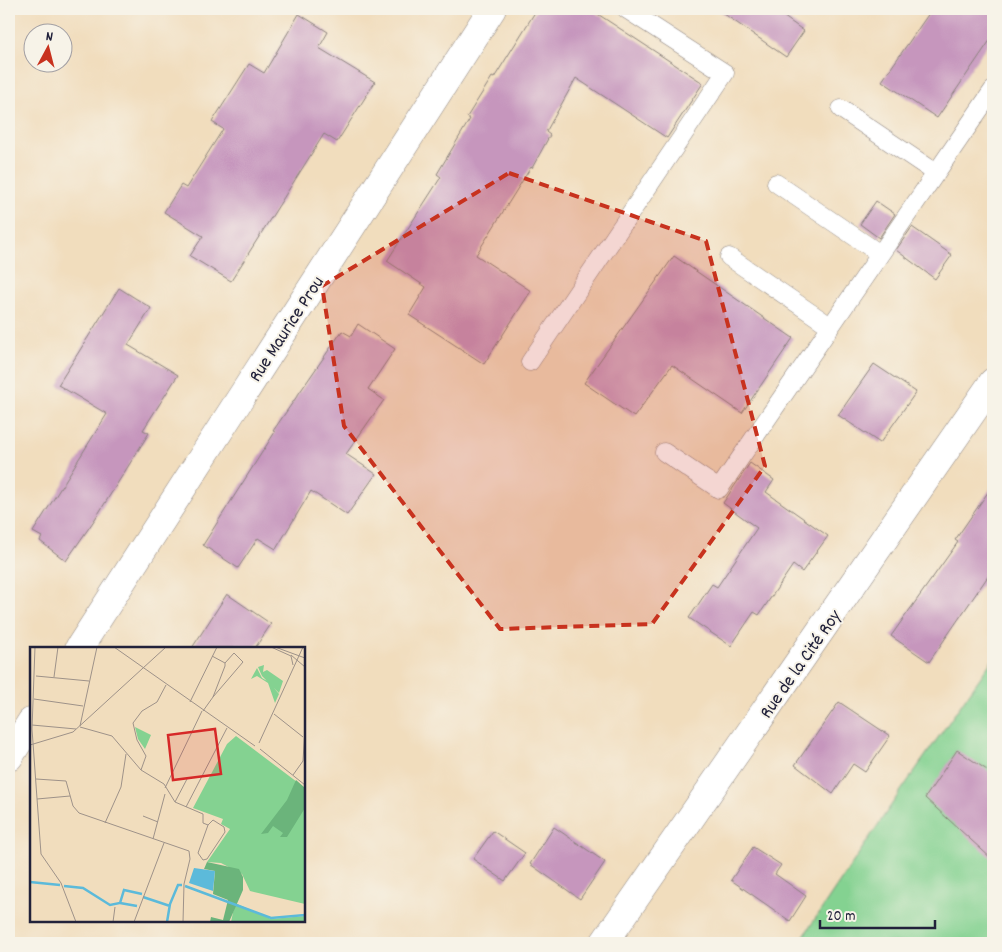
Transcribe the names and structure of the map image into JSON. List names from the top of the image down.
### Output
{
  "streets": {
    "street": ["Rue Maurice Prou", "Rue de la Cité Roy"]
  },
  "scale_bar": "20 m",
  "north": "top"
}
